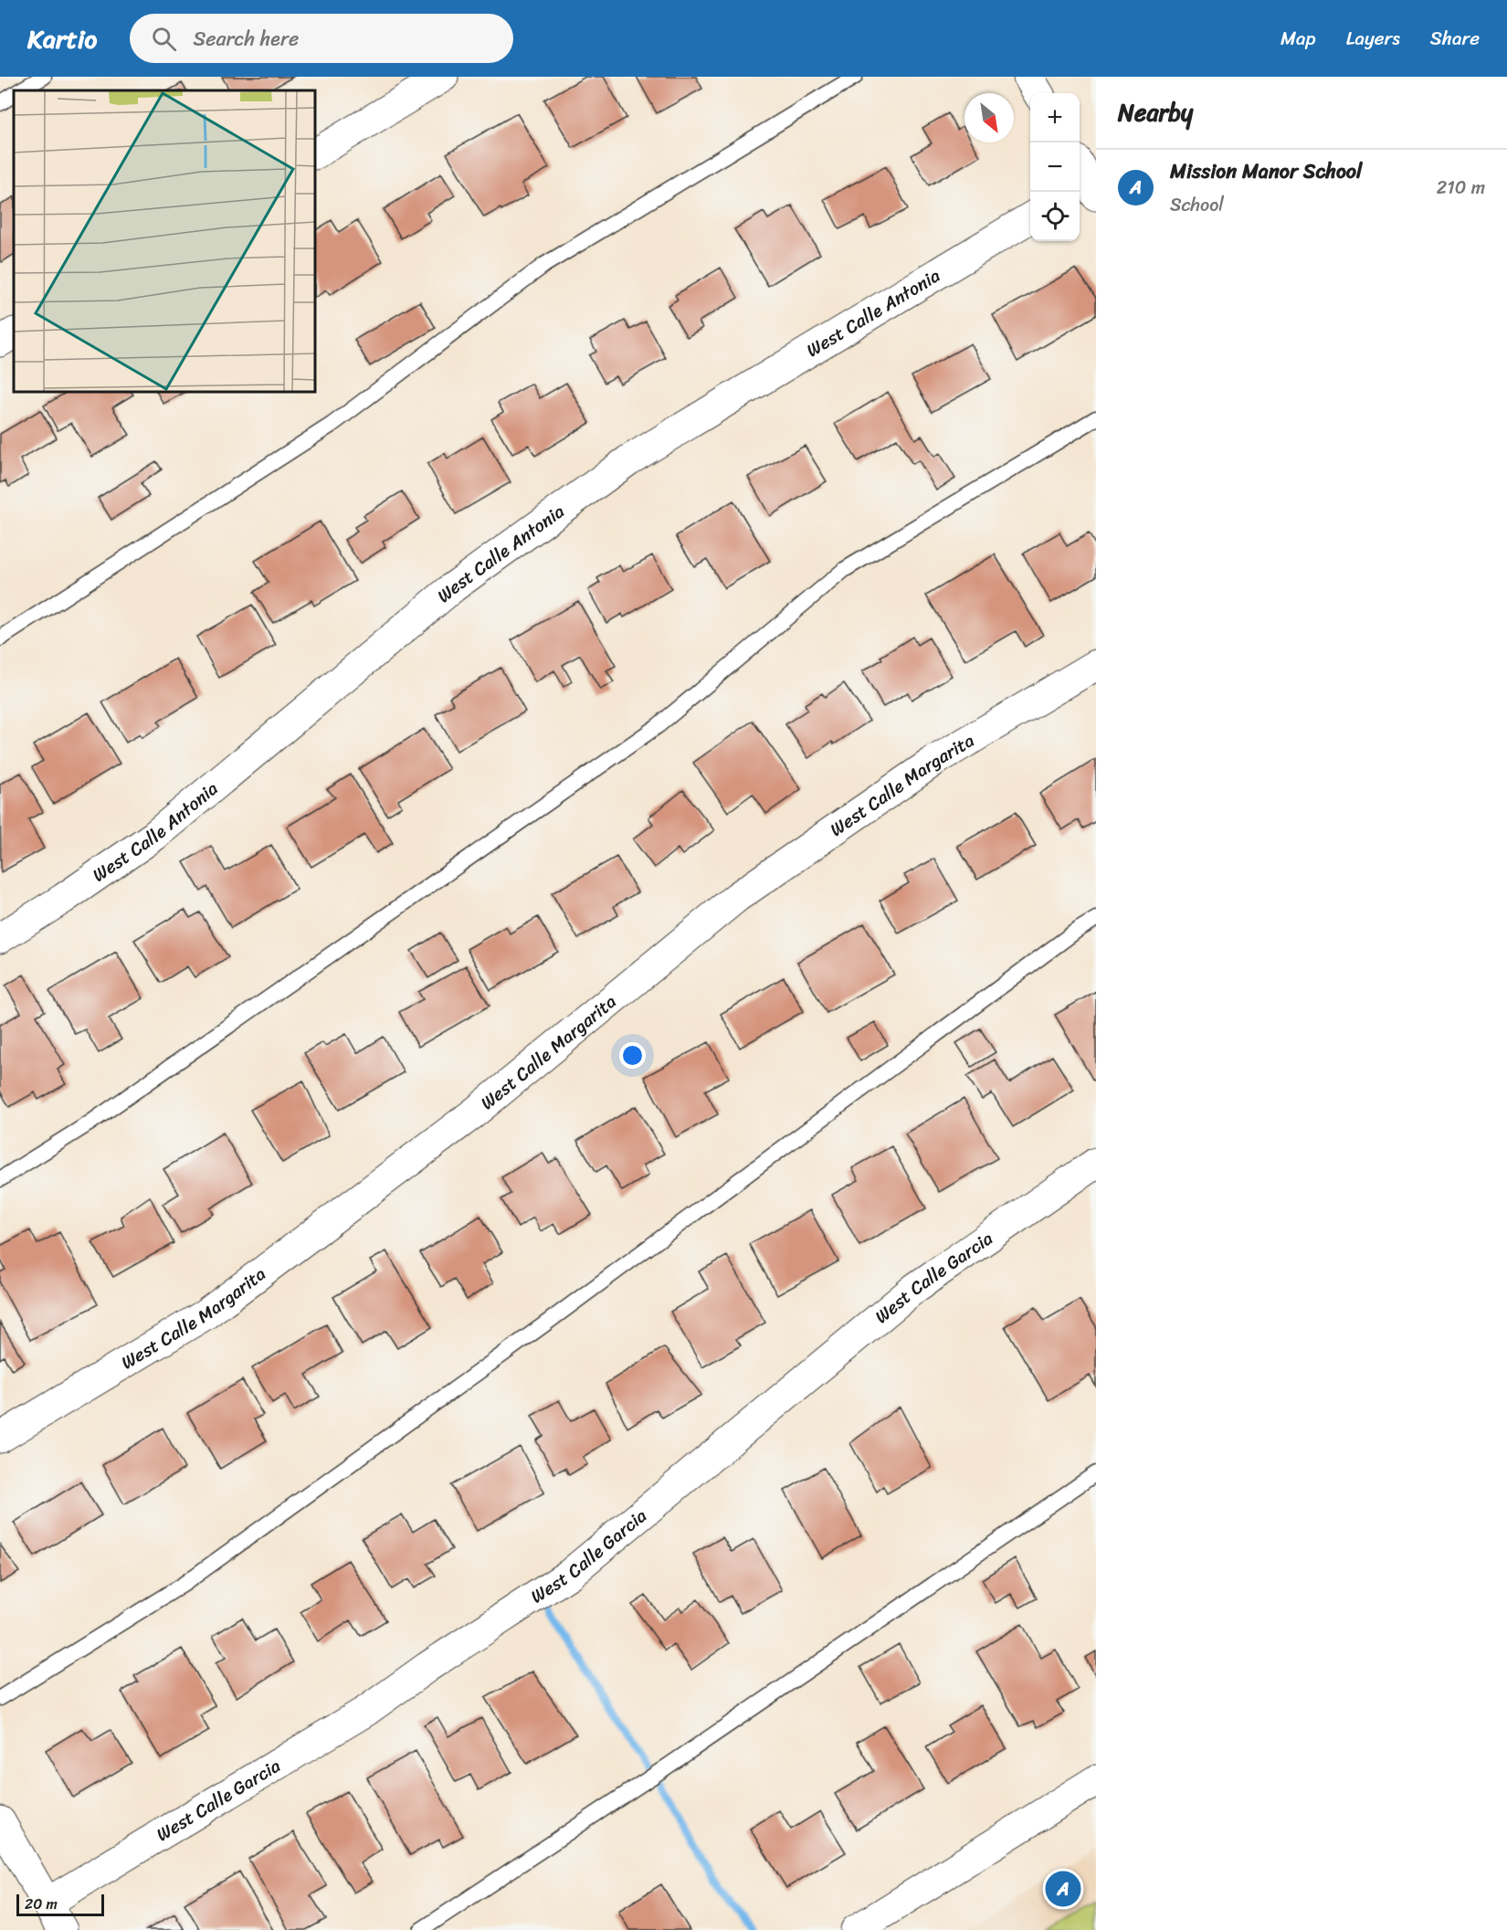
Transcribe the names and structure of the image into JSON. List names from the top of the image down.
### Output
{
  "streets": {
    "street": ["West Calle Antonia", "West Calle Margarita", "West Calle Garcia"]
  },
  "scale_bar": "20 m",
  "north": "bottom right",
  "page": {
    "header": "Kartio",
    "search": "Search here",
    "nav": ["Map", "Layers", "Share"],
    "heading": "Nearby",
    "map_buttons": ["+", "−"],
    "list": [
      {
        "mark": "A",
        "name": "Mission Manor School",
        "note": "School",
        "value": "210 m"
      }
    ],
    "pins": "A",
    "scale": "20 m"
  }
}
